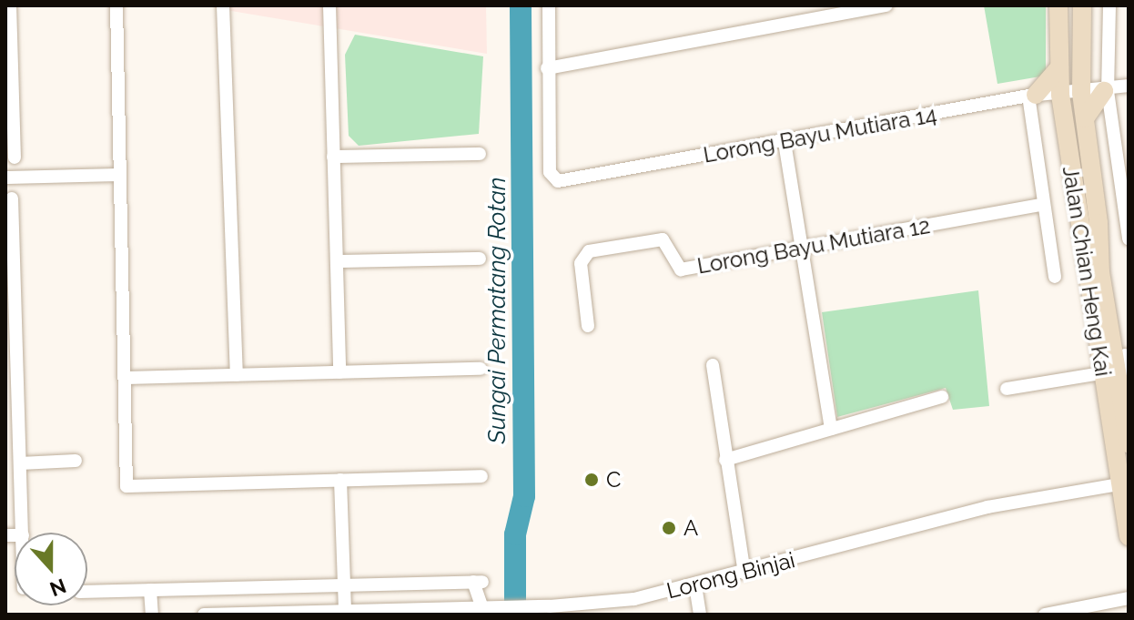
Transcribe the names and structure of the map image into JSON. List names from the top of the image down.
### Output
{
  "streets": {
    "main road": ["Jalan Chian Heng Kai"],
    "street": ["Lorong Bayu Mutiara 14", "Lorong Bayu Mutiara 12", "Lorong Binjai"]
  },
  "crossings": [
    ["Lorong Bayu Mutiara 14", "Jalan Chian Heng Kai"],
    ["Jalan Chian Heng Kai", "Lorong Binjai"]
  ],
  "water": ["Sungai Permatang Rotan"],
  "places": ["C", "A"],
  "north": "bottom"
}
